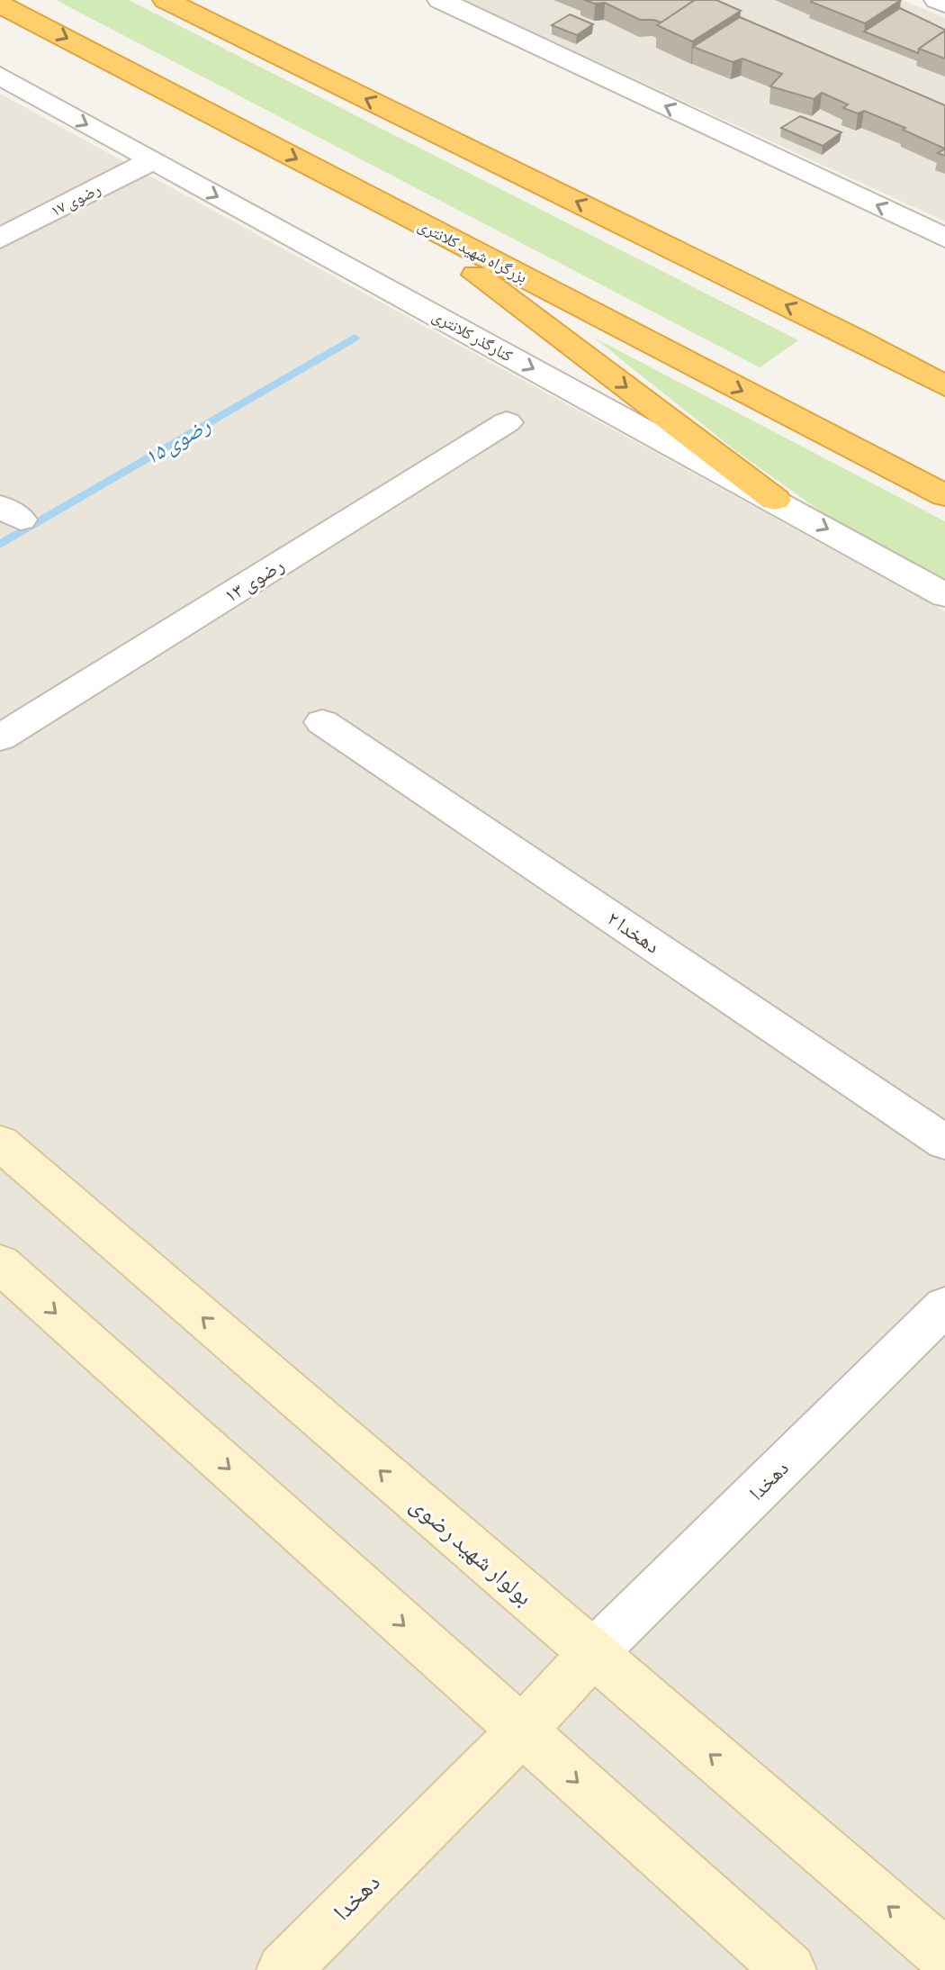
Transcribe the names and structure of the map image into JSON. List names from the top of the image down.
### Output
{
  "streets": {
    "highway": ["بزرگراه شهید کلانتری"],
    "street": [
      "رضوی ۱۷",
      "کنارگذر کلانتری",
      "رضوی ۱۳",
      "دهخدا ۲",
      "دهخدا",
      "بولوار شهید رضوی"
    ]
  },
  "crossings": [
    ["رضوی ۱۷", "کنارگذر کلانتری"],
    ["دهخدا", "بولوار شهید رضوی"]
  ],
  "water": ["رضوی ۱۵"]
}
